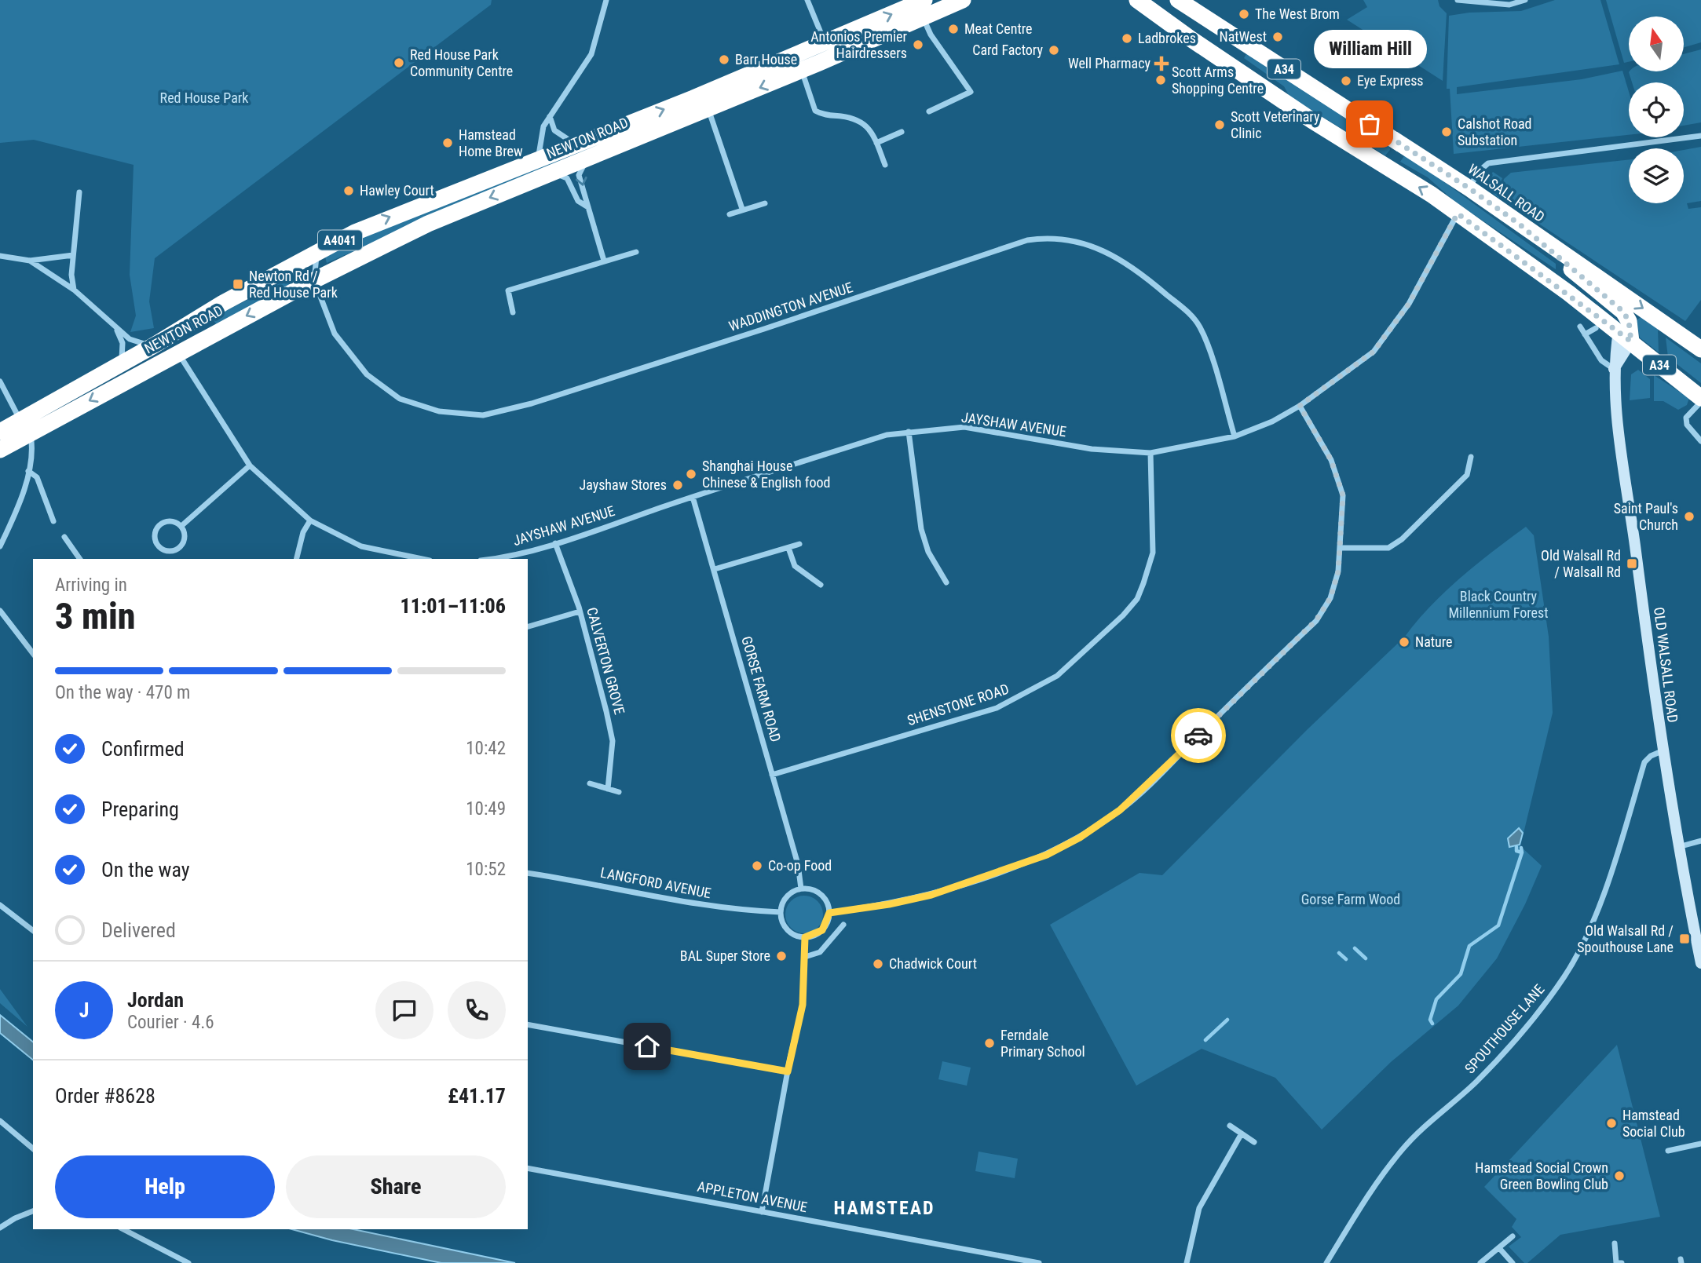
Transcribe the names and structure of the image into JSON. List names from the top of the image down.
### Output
{
  "streets": {
    "highway": [
      "A34",
      "NEWTON ROAD",
      "WALSALL ROAD",
      "A4041"
    ],
    "main road": ["OLD WALSALL ROAD"],
    "street": [
      "WADDINGTON AVENUE",
      "JAYSHAW AVENUE",
      "CALVERTON GROVE",
      "GORSE FARM ROAD",
      "SHENSTONE ROAD",
      "LANGFORD AVENUE",
      "SPOUTHOUSE LANE",
      "APPLETON AVENUE"
    ]
  },
  "crossings": [
    ["A34", "JAYSHAW AVENUE"],
    ["A34", "OLD WALSALL ROAD"],
    ["NEWTON ROAD", "WADDINGTON AVENUE"],
    ["WADDINGTON AVENUE", "JAYSHAW AVENUE"],
    ["JAYSHAW AVENUE", "CALVERTON GROVE"],
    ["JAYSHAW AVENUE", "GORSE FARM ROAD"],
    ["JAYSHAW AVENUE", "SHENSTONE ROAD"],
    ["OLD WALSALL ROAD", "SPOUTHOUSE LANE"],
    ["GORSE FARM ROAD", "SHENSTONE ROAD"],
    ["GORSE FARM ROAD", "LANGFORD AVENUE"]
  ],
  "districts": ["HAMSTEAD"],
  "parks": ["Red House Park", "Black Country Millennium Forest", "Gorse Farm Wood"],
  "places": {
    "other": [
      "The West Brom",
      "Meat Centre",
      "NatWest",
      "Ladbrokes",
      "Antonios Premier Hairdressers",
      "Card Factory",
      "Barr House",
      "Red House Park Community Centre",
      "Scott Arms Shopping Centre",
      "Eye Express",
      "William Hill",
      "Scott Veterinary Clinic",
      "Calshot Road Substation",
      "Hamstead Home Brew",
      "Hawley Court",
      "Shanghai House Chinese & English food",
      "Jayshaw Stores",
      "Saint Paul's Church",
      "Nature",
      "Co-op Food",
      "BAL Super Store",
      "Chadwick Court",
      "Ferndale Primary School",
      "Hamstead Social Club",
      "Hamstead Social Crown Green Bowling Club"
    ],
    "health": ["Well Pharmacy"],
    "transit": ["Newton Rd / Red House Park", "Old Walsall Rd / Walsall Rd", "Old Walsall Rd / Spouthouse Lane"]
  },
  "north": "top",
  "page": {
    "bubble": "William Hill",
    "heading": ["3 min", "Arriving in", "11:01–11:06"],
    "panel": [
      "Jordan",
      "Courier · 4.6",
      "Order #8628",
      "£41.17"
    ],
    "bar": "On the way · 470 m",
    "list": [
      ["Confirmed", "10:42"],
      ["Preparing", "10:49"],
      ["On the way", "10:52"],
      "Delivered"
    ],
    "round": "J",
    "buttons": ["Help", "Share"]
  }
}
